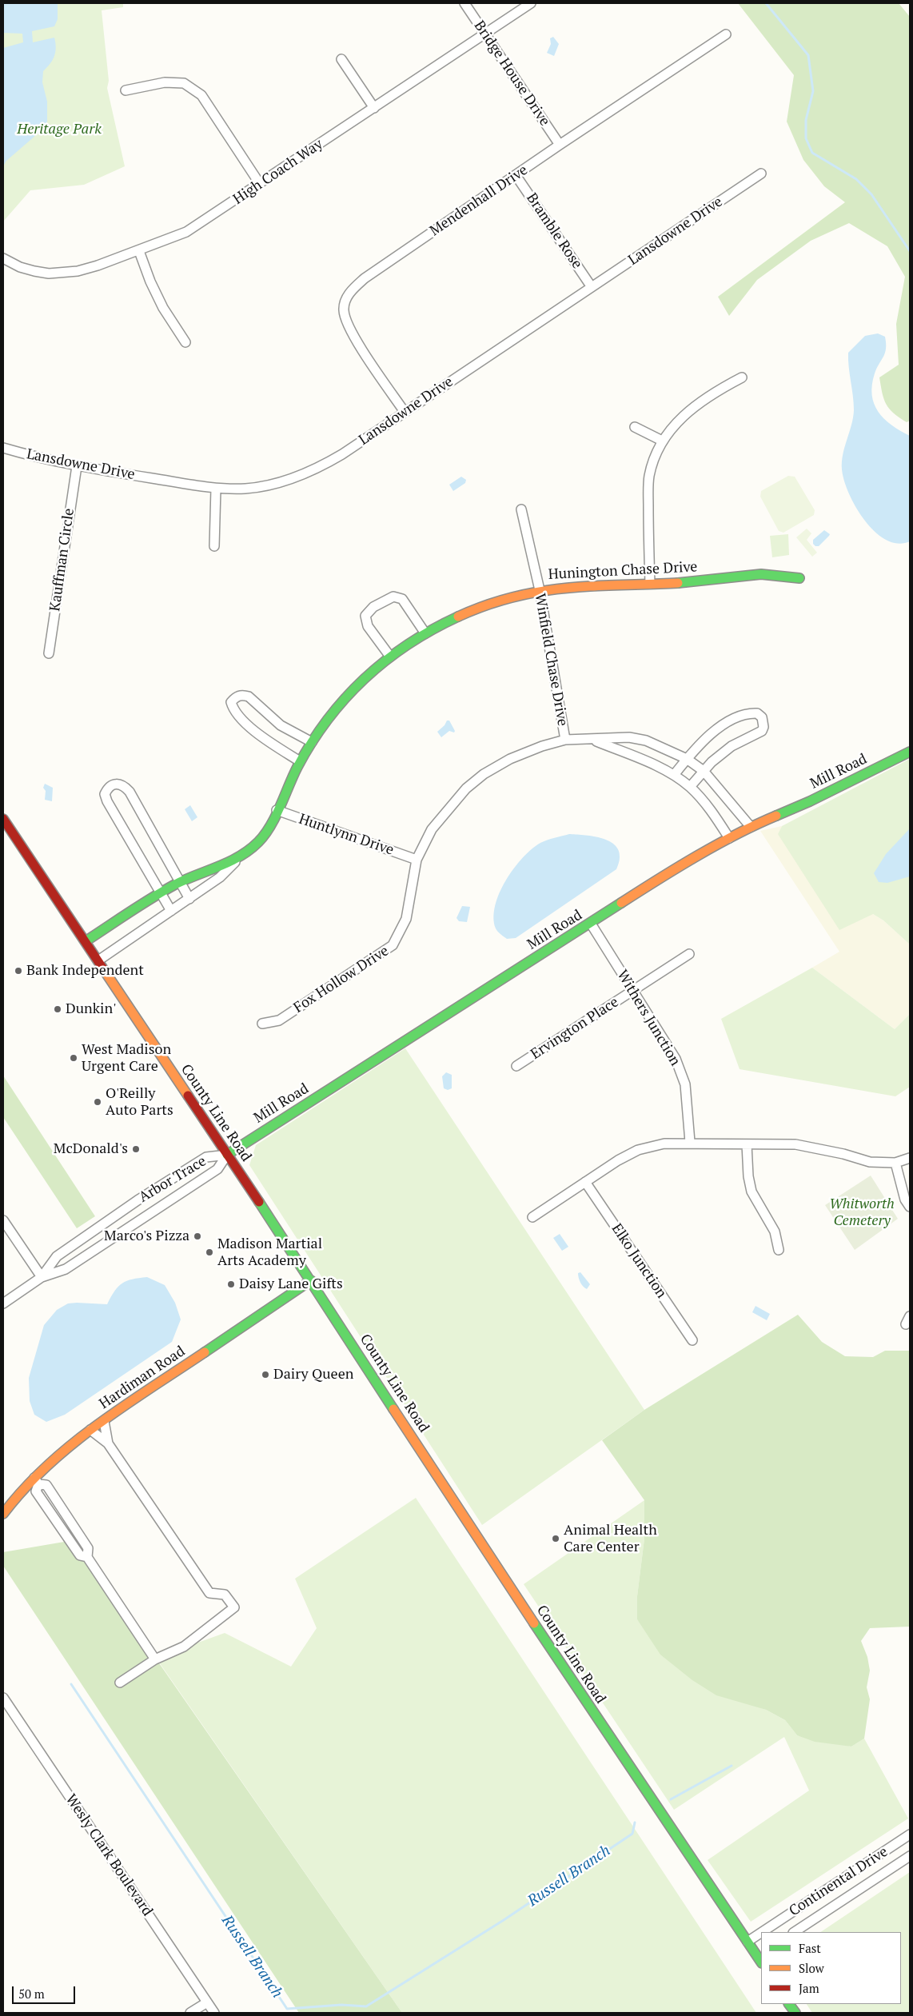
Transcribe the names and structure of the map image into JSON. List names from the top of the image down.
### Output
{
  "streets": {
    "street": [
      "Bridge House Drive",
      "High Coach Way",
      "Mendenhall Drive",
      "Bramble Rose",
      "Lansdowne Drive",
      "Kauffman Circle",
      "Hunington Chase Drive",
      "Winfield Chase Drive",
      "Mill Road",
      "Huntlynn Drive",
      "Fox Hollow Drive",
      "Withers Junction",
      "Ervington Place",
      "County Line Road",
      "Arbor Trace",
      "Elko Junction",
      "Hardiman Road",
      "Wesly Clark Boulevard",
      "Continental Drive"
    ]
  },
  "crossings": [
    ["Bridge House Drive", "High Coach Way"],
    ["Bridge House Drive", "Mendenhall Drive"],
    ["Mendenhall Drive", "Bramble Rose"],
    ["Mendenhall Drive", "Lansdowne Drive"],
    ["Bramble Rose", "Lansdowne Drive"],
    ["Lansdowne Drive", "Kauffman Circle"],
    ["Hunington Chase Drive", "Winfield Chase Drive"],
    ["Hunington Chase Drive", "Huntlynn Drive"],
    ["Hunington Chase Drive", "County Line Road"],
    ["Winfield Chase Drive", "Fox Hollow Drive"],
    ["Mill Road", "Fox Hollow Drive"],
    ["Mill Road", "Withers Junction"],
    ["Mill Road", "County Line Road"],
    ["Mill Road", "Arbor Trace"],
    ["Huntlynn Drive", "Fox Hollow Drive"],
    ["Withers Junction", "Ervington Place"],
    ["County Line Road", "Arbor Trace"],
    ["County Line Road", "Hardiman Road"],
    ["County Line Road", "Continental Drive"]
  ],
  "water": ["Russell Branch"],
  "parks": ["Heritage Park", "Whitworth Cemetery"],
  "places": [
    "Bank Independent",
    "Dunkin'",
    "West Madison Urgent Care",
    "O'Reilly Auto Parts",
    "McDonald's",
    "Marco's Pizza",
    "Madison Martial Arts Academy",
    "Daisy Lane Gifts",
    "Dairy Queen",
    "Animal Health Care Center"
  ],
  "legend": ["Fast", "Slow", "Jam"],
  "scale_bar": "50 m"
}
